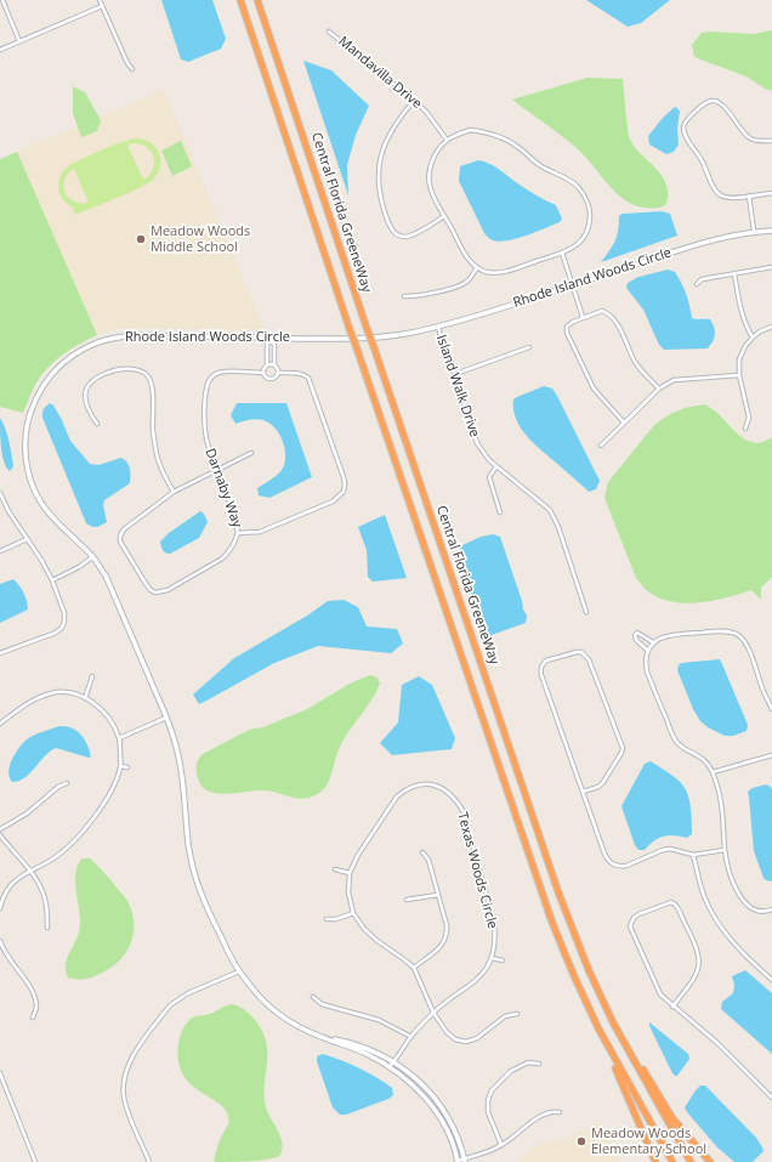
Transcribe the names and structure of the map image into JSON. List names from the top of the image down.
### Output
{
  "streets": {
    "highway": ["Central Florida GreeneWay"],
    "street": [
      "Mandavilla Drive",
      "Rhode Island Woods Circle",
      "Island Walk Drive",
      "Darnaby Way",
      "Texas Woods Circle"
    ]
  },
  "crossings": [
    ["Rhode Island Woods Circle", "Island Walk Drive"],
    ["Rhode Island Woods Circle", "Texas Woods Circle"]
  ],
  "places": ["Meadow Woods Middle School", "Meadow Woods Elementary School"]
}
